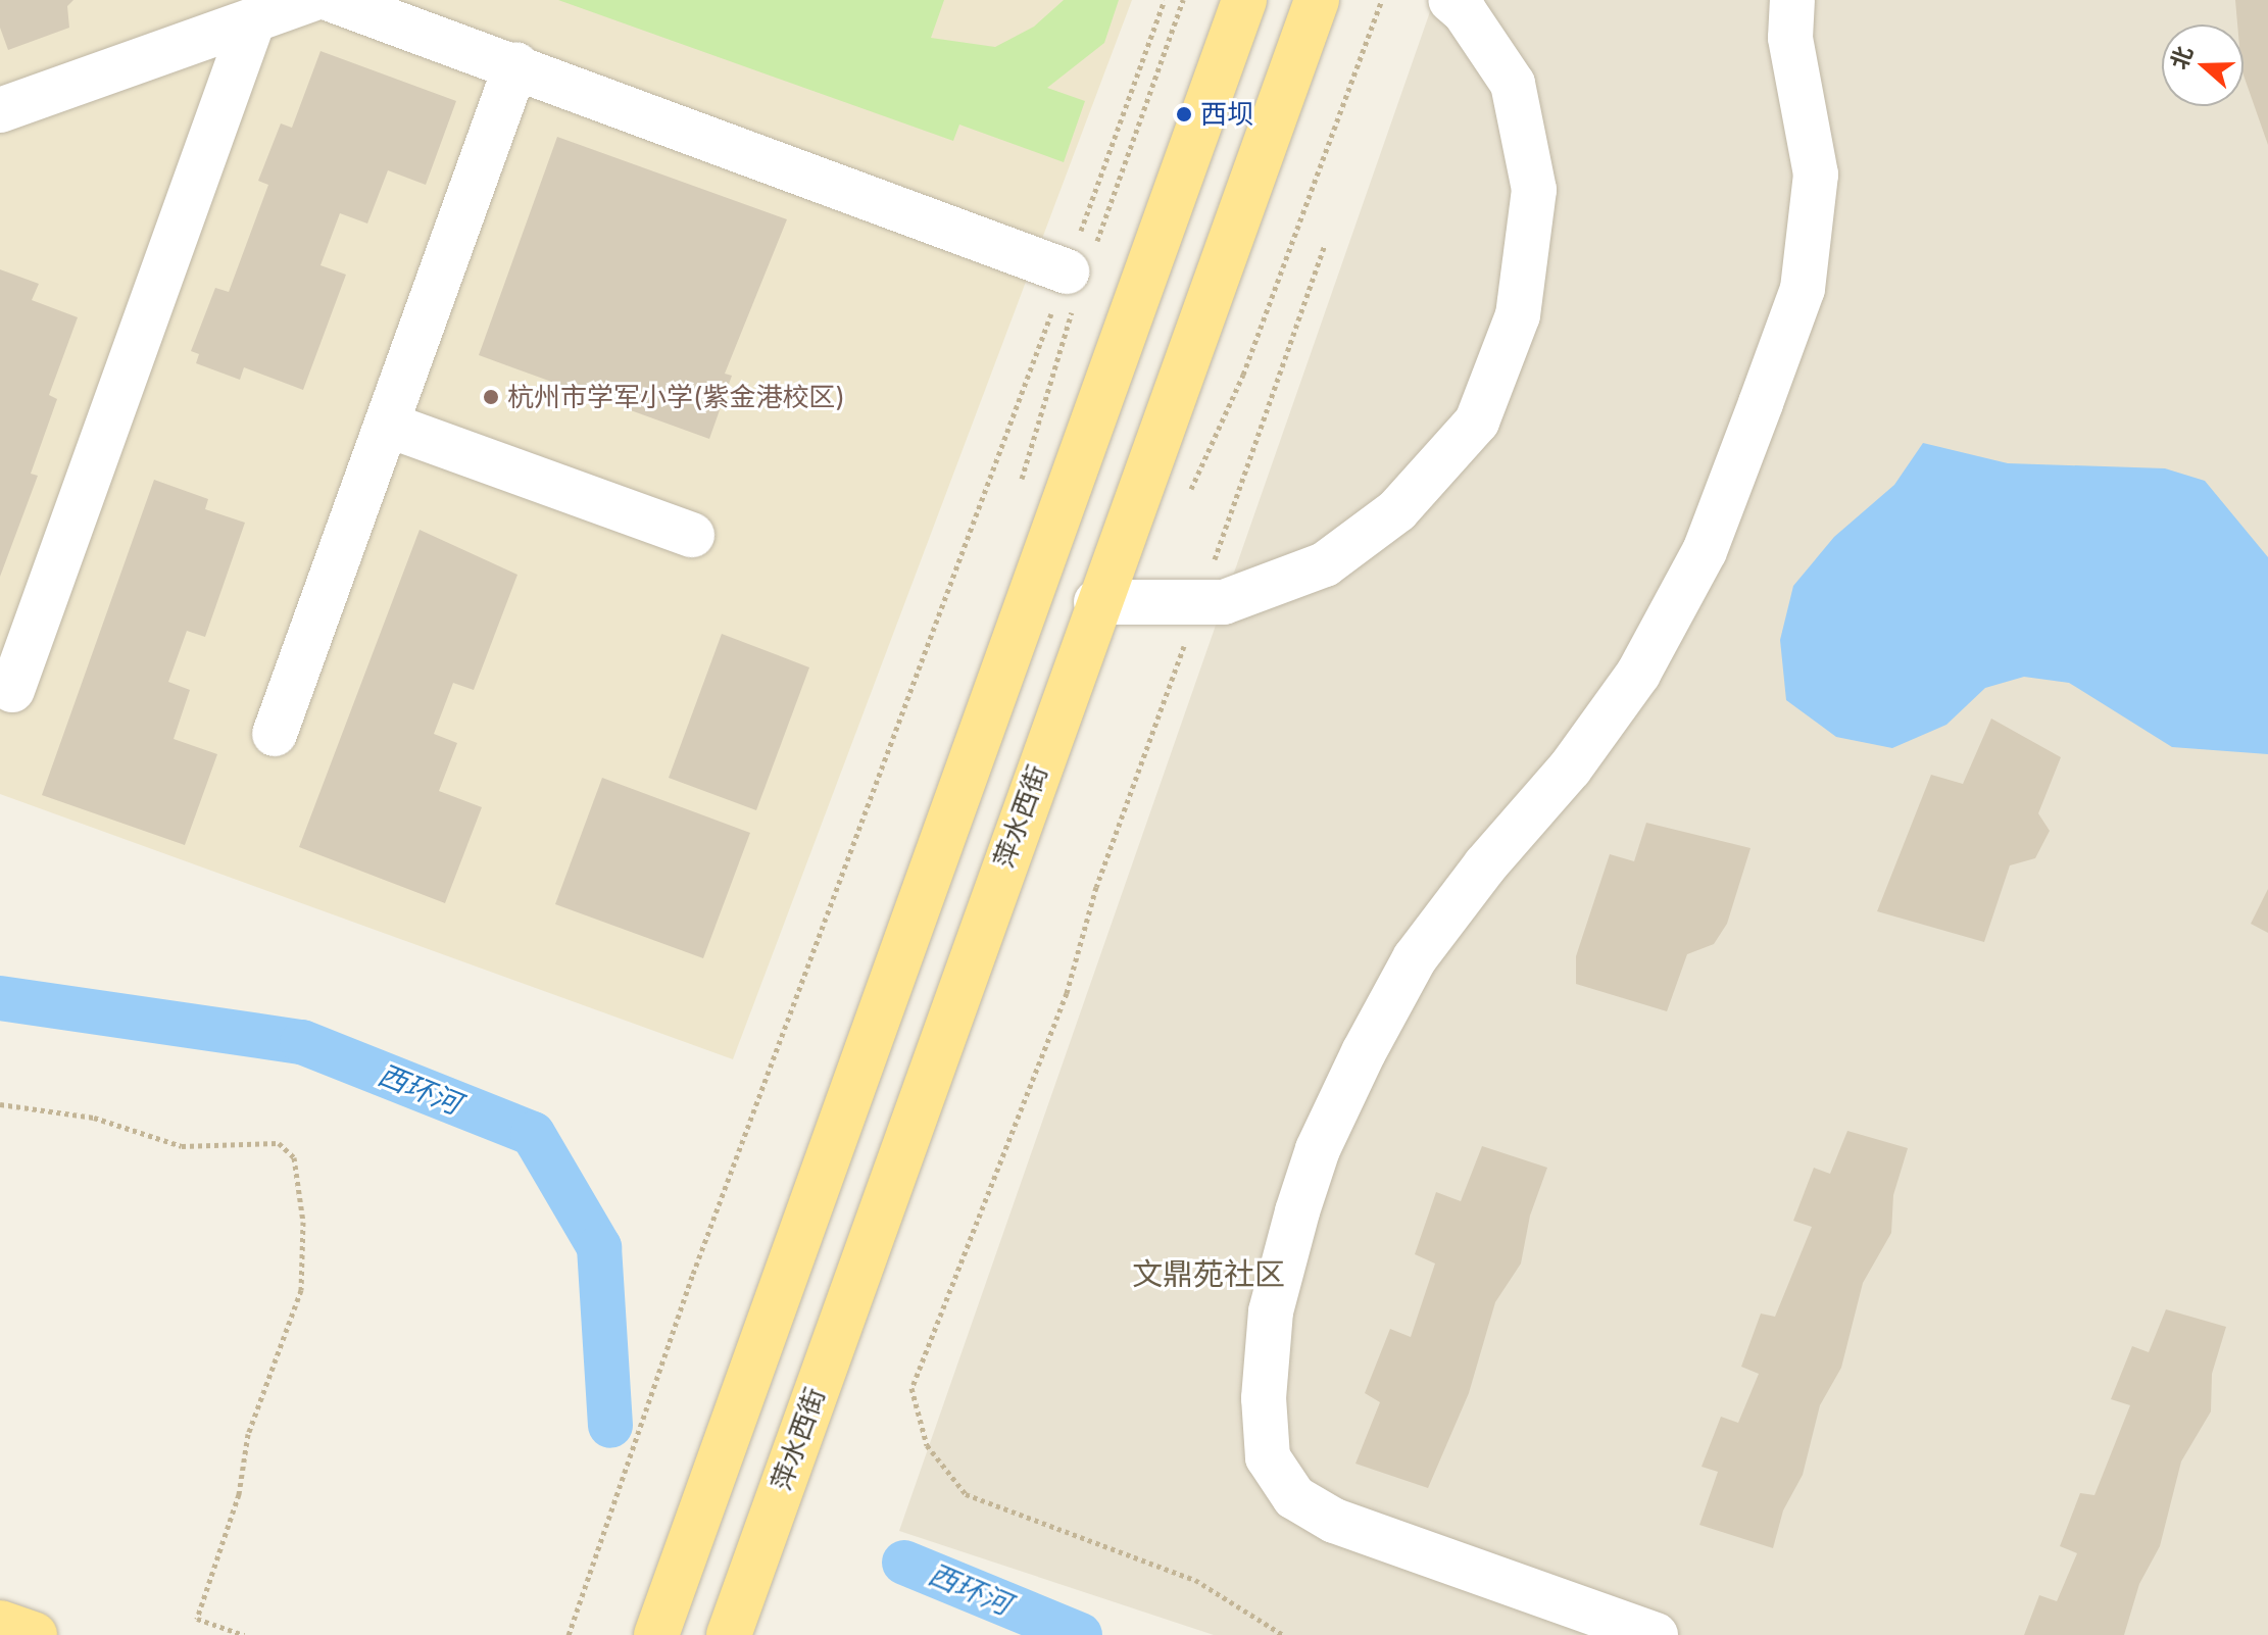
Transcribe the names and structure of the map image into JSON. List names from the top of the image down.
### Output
{
  "streets": {
    "main road": ["萍水西街"]
  },
  "districts": ["文鼎苑社区"],
  "water": ["西环河"],
  "places": ["西坝", "杭州市学军小学(紫金港校区)"],
  "north": "left"
}
